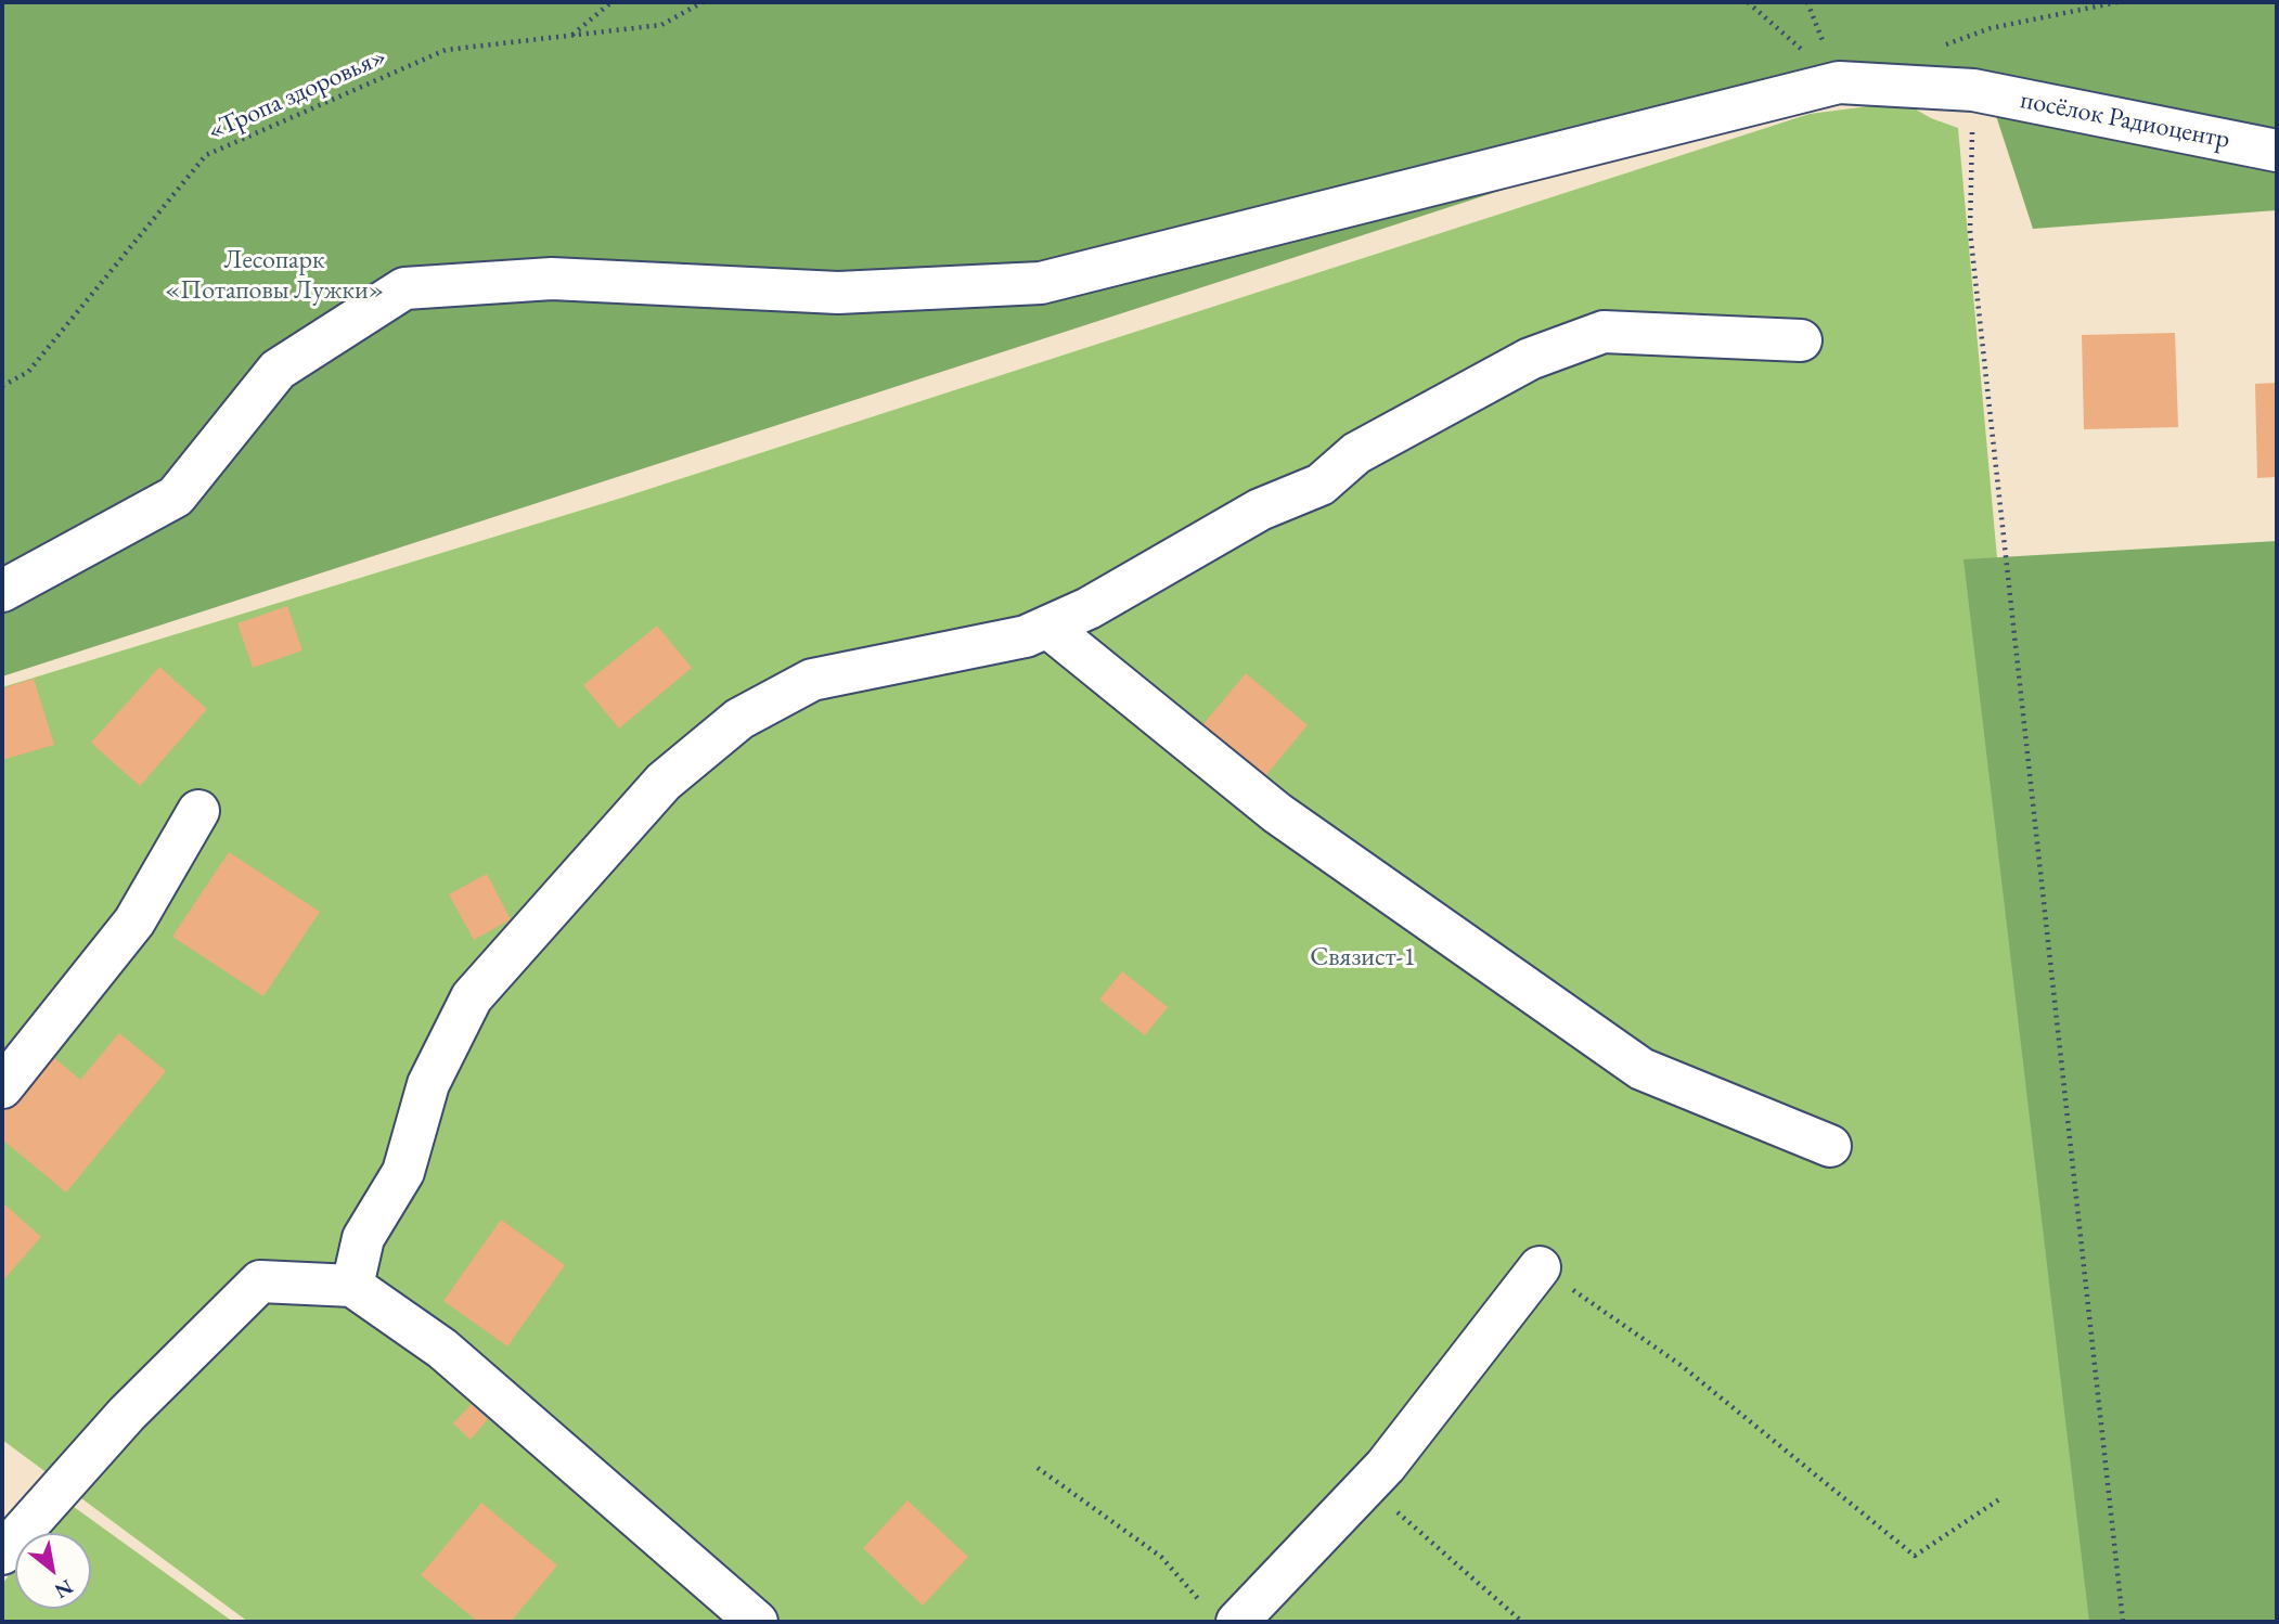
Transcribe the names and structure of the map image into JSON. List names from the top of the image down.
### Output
{
  "streets": {
    "street": ["посёлок Радиоцентр"],
    "path": ["«Тропа здоровья»"]
  },
  "parks": ["Лесопарк «Потаповы Лужки»", "Связист-1"],
  "north": "bottom right"
}
